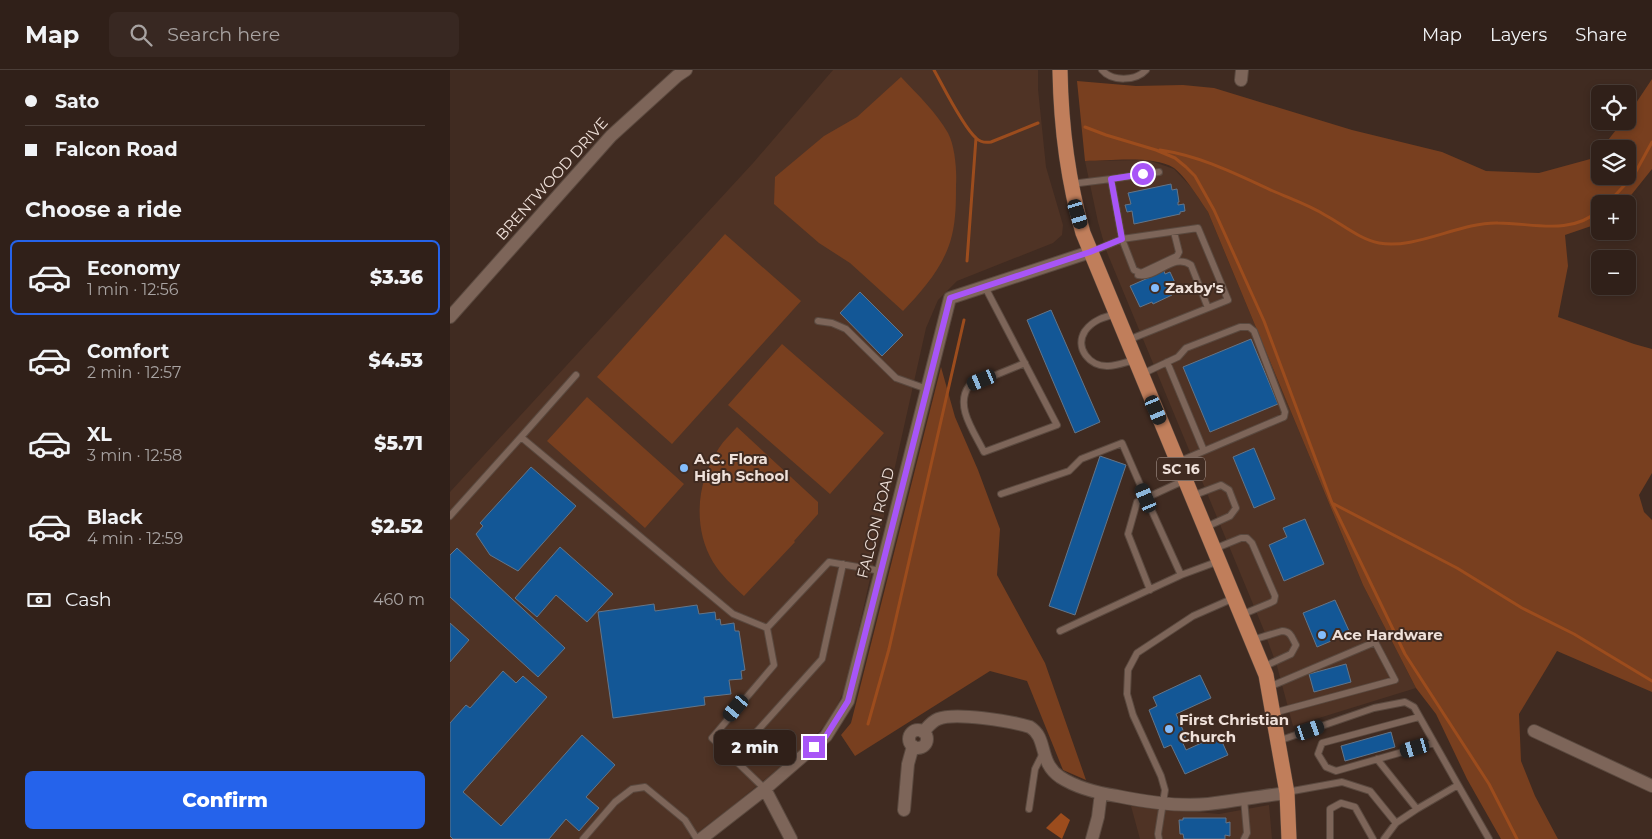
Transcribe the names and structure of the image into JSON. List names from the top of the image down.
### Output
{
  "streets": {
    "main road": ["SC 16"],
    "street": ["BRENTWOOD DRIVE", "FALCON ROAD"]
  },
  "crossings": [
    ["SC 16", "FALCON ROAD"]
  ],
  "places": [
    "Zaxby's",
    "A.C. Flora High School",
    "Ace Hardware",
    "First Christian Church"
  ],
  "page": {
    "header": "Map",
    "search": "Search here",
    "nav": ["Map", "Layers", "Share"],
    "banner": ["Sato", "Falcon Road"],
    "map_buttons": ["+", "−"],
    "heading": "Choose a ride",
    "list": [
      {
        "name": "Economy",
        "note": "1 min · 12:56",
        "value": "$3.36"
      },
      {
        "name": "Comfort",
        "note": "2 min · 12:57",
        "value": "$4.53"
      },
      {
        "name": "XL",
        "note": "3 min · 12:58",
        "value": "$5.71"
      },
      {
        "name": "Black",
        "note": "4 min · 12:59",
        "value": "$2.52"
      }
    ],
    "pay": ["Cash", "460 m"],
    "bubble": "2 min",
    "buttons": "Confirm"
  }
}
